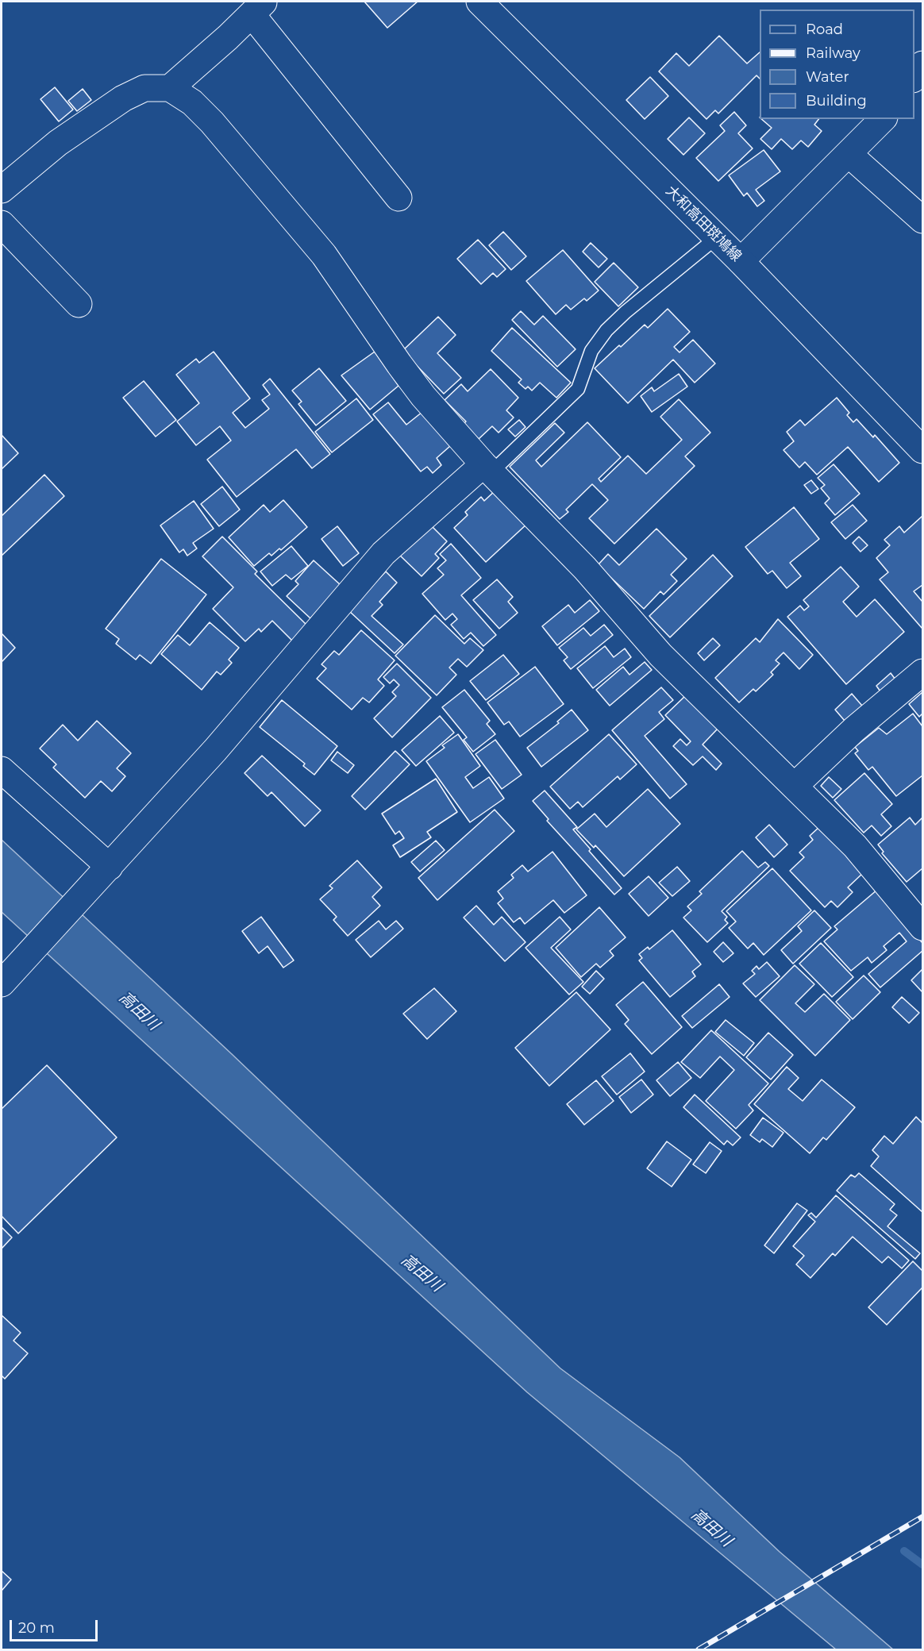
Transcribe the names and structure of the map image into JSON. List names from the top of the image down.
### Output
{
  "streets": {
    "street": ["大和高田斑鳩線"]
  },
  "water": ["高田川"],
  "legend": [
    "Road",
    "Railway",
    "Water",
    "Building"
  ],
  "scale_bar": "20 m"
}
